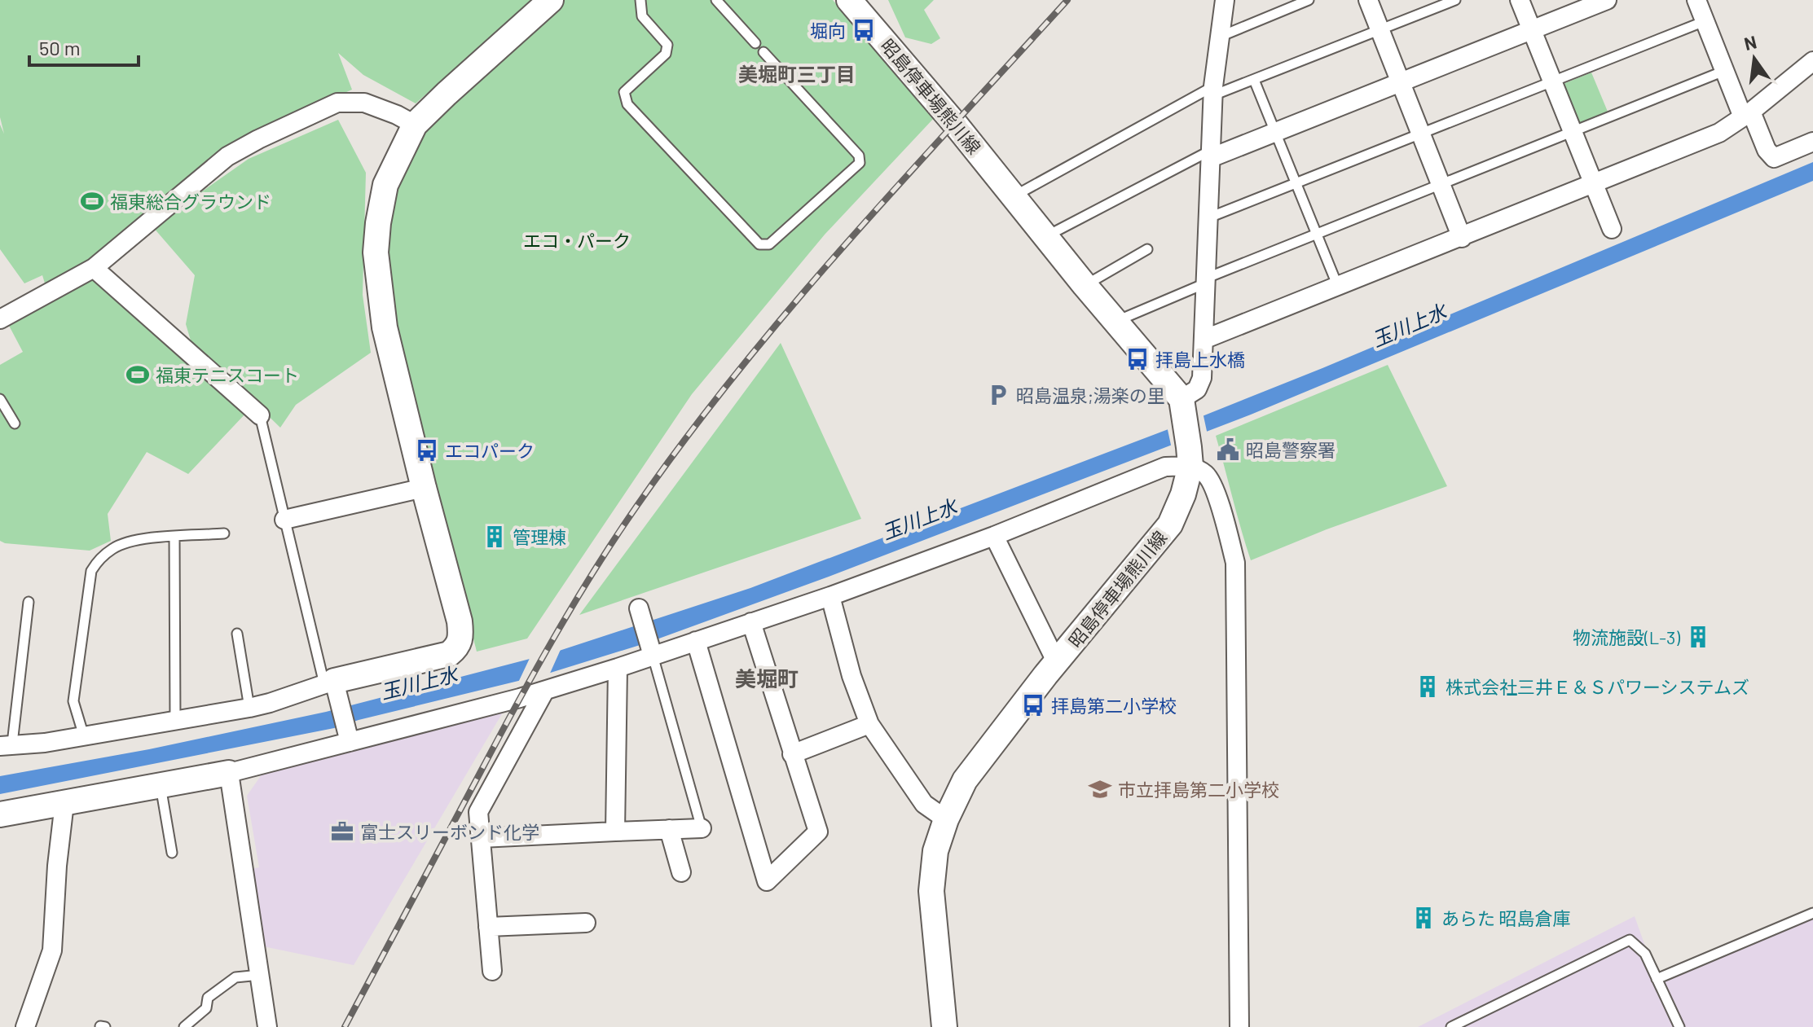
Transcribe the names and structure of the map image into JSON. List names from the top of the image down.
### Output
{
  "streets": {
    "main road": ["昭島停車場熊川線"]
  },
  "districts": ["美堀町三丁目", "美堀町"],
  "water": ["玉川上水"],
  "parks": ["エコ・パーク"],
  "places": {
    "bus stop": [
      "堀向",
      "拝島上水橋",
      "エコパーク",
      "拝島第二小学校"
    ],
    "sports": ["福東総合グラウンド", "福東テニスコート"],
    "parking": ["昭島温泉;湯楽の里"],
    "public building": ["昭島警察署"],
    "building": [
      "管理棟",
      "物流施設(L-3)",
      "株式会社三井Ｅ＆Ｓパワーシステムズ",
      "あらた 昭島倉庫"
    ],
    "school or university": ["市立拝島第二小学校"],
    "office": ["富士スリーボンド化学"]
  },
  "scale_bar": "50 m",
  "north": "top"
}
